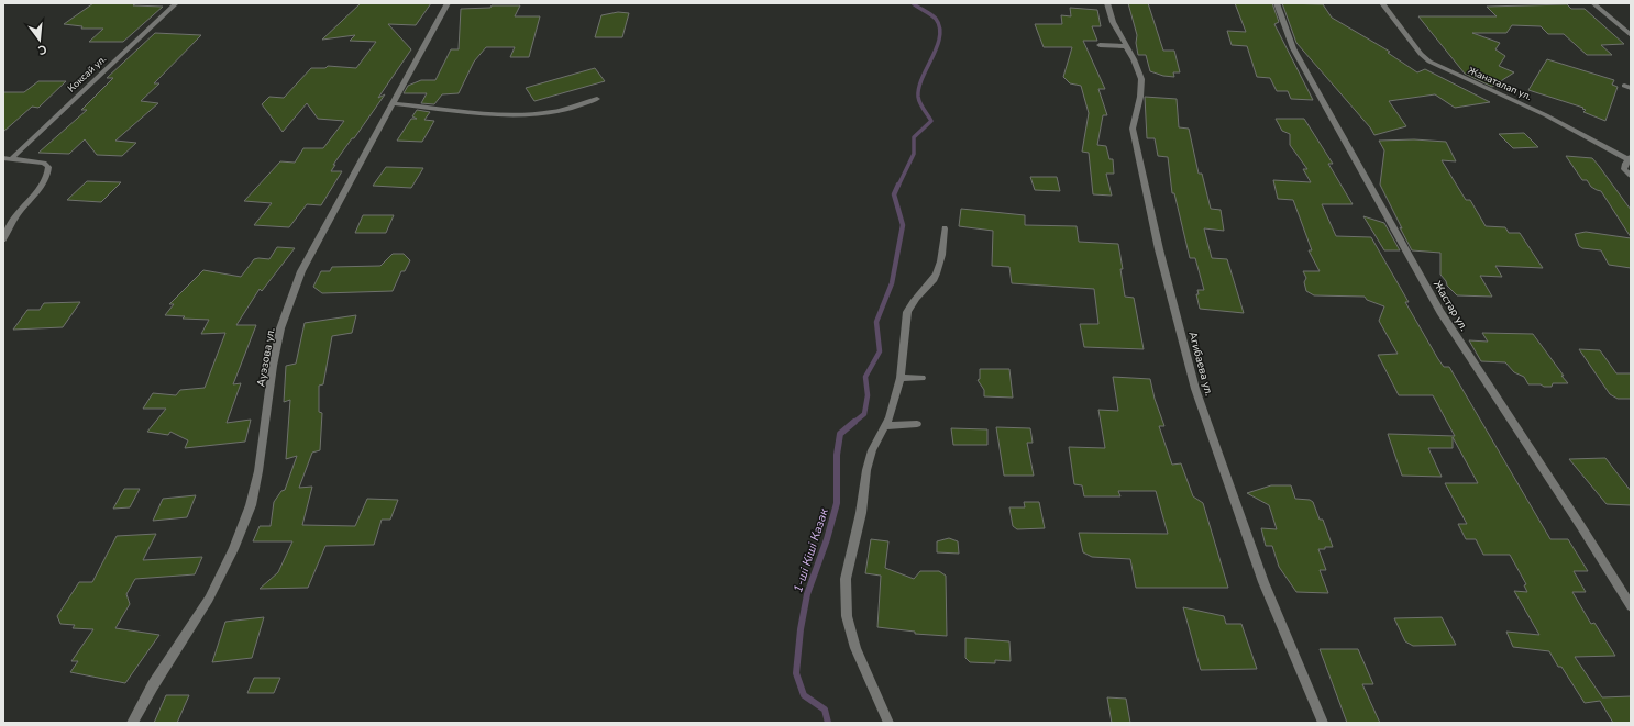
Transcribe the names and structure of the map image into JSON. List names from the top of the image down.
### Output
{
  "streets": {
    "street": [
      "Коксай ул.",
      "Жанаталап ул.",
      "Жастар ул.",
      "Ауэзова ул.",
      "Агибаева ул."
    ]
  },
  "water": ["1-ші Кіші Казак"],
  "north": "bottom"
}
